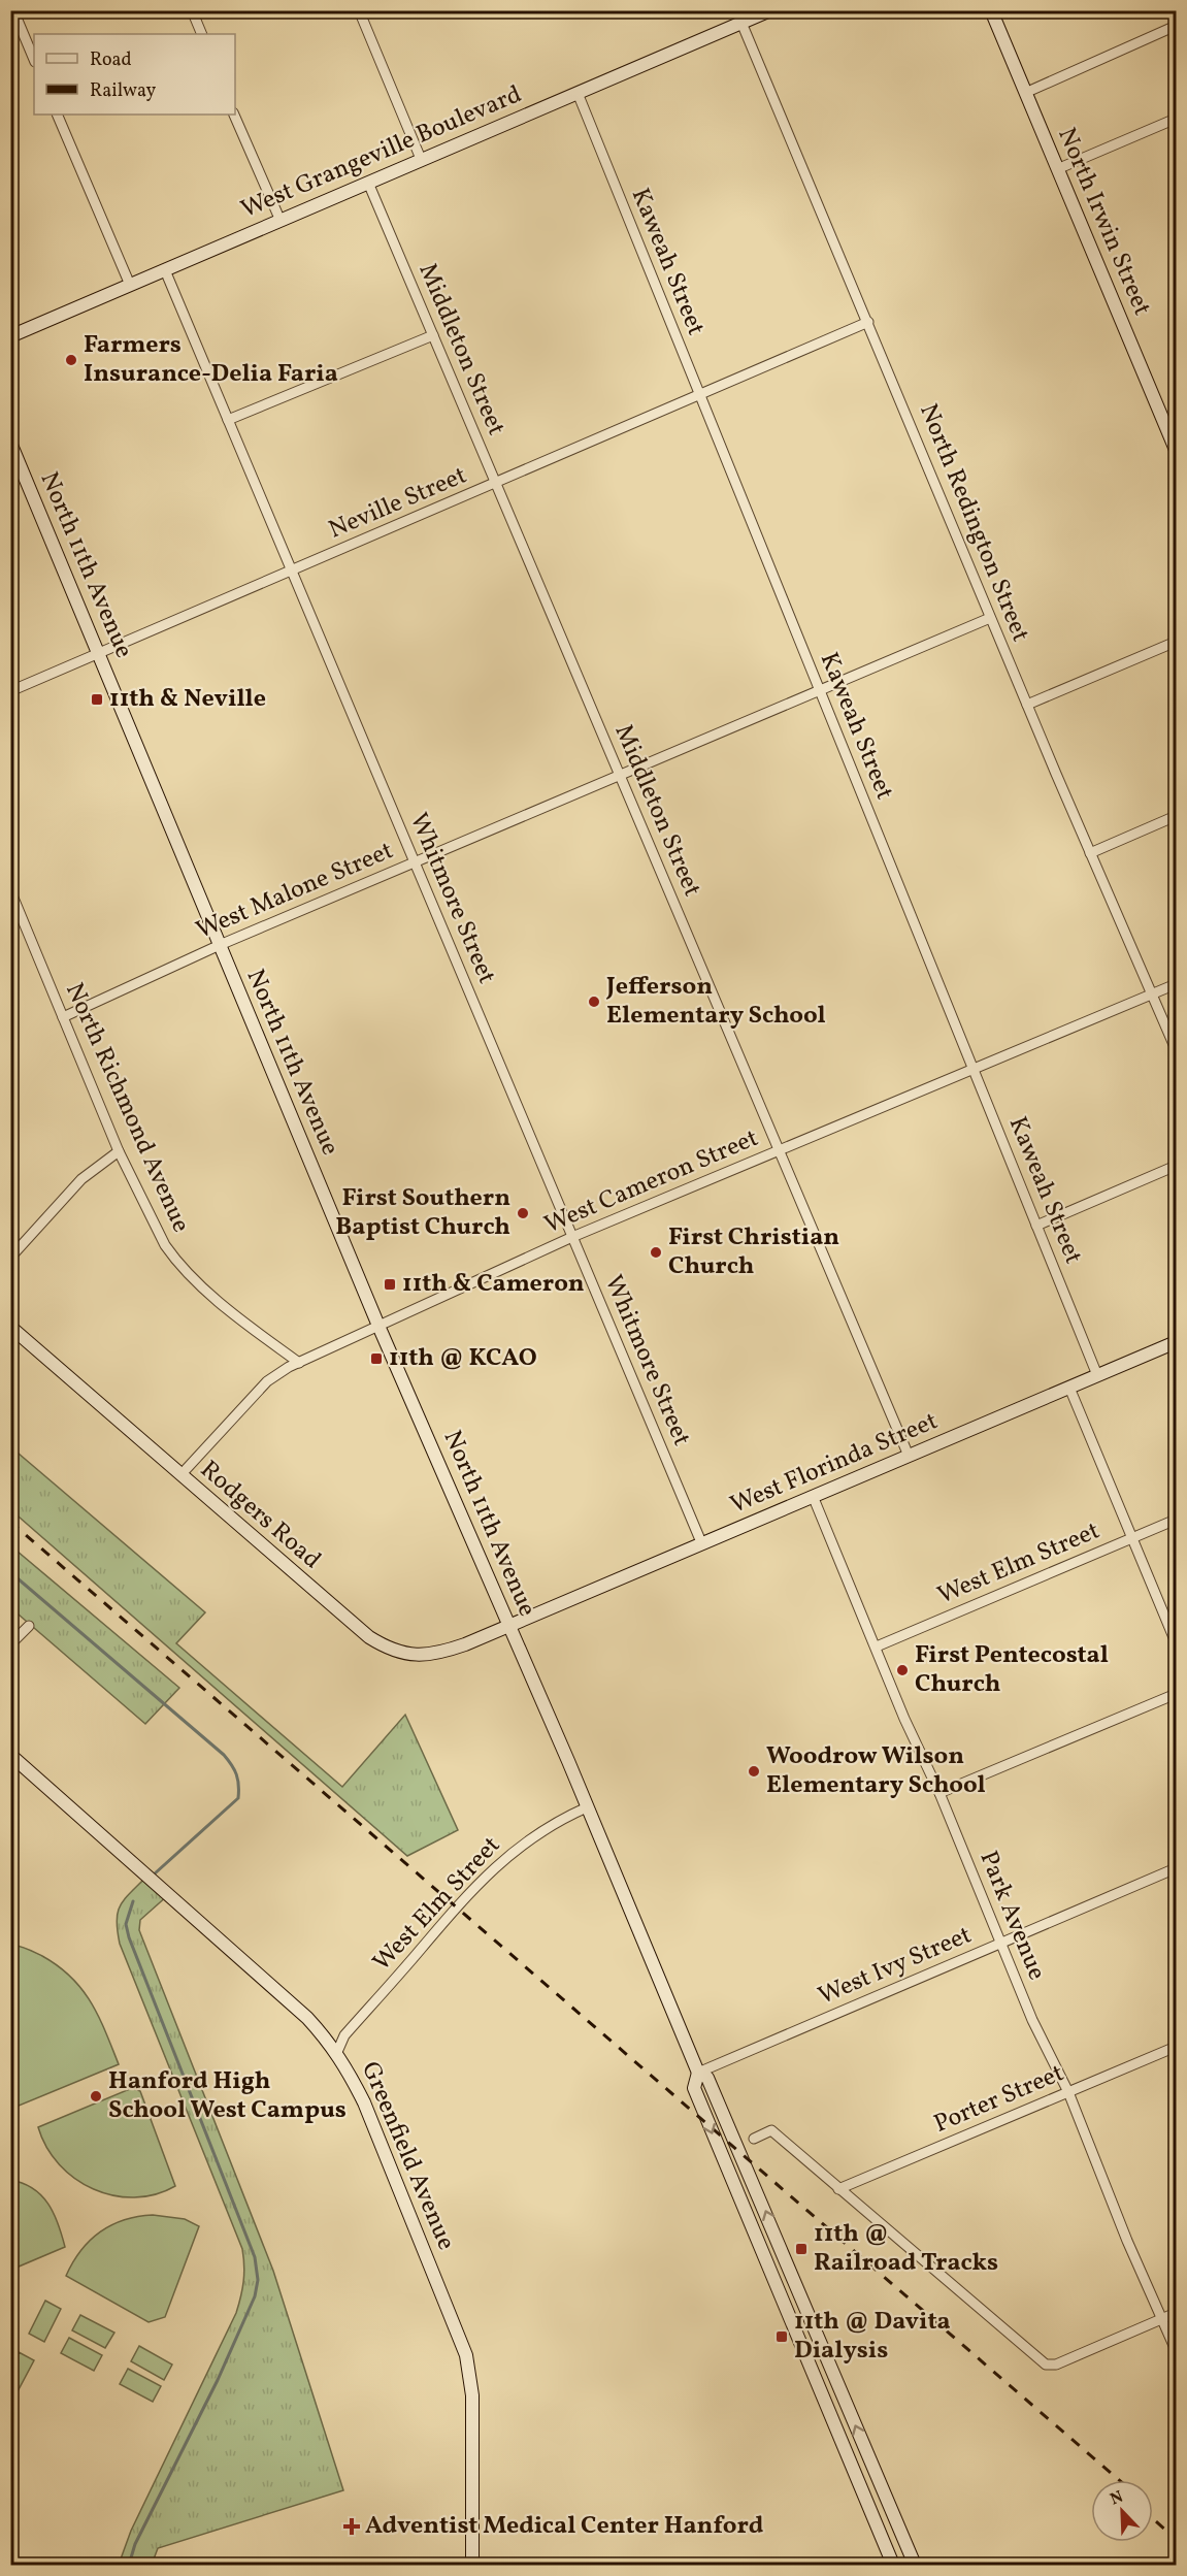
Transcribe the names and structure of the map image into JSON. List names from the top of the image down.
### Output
{
  "streets": {
    "main road": [
      "West Grangeville Boulevard",
      "North Irwin Street",
      "North 11th Avenue",
      "West Florinda Street",
      "Rodgers Road",
      "Greenfield Avenue"
    ],
    "street": [
      "Kaweah Street",
      "Middleton Street",
      "Neville Street",
      "North Redington Street",
      "West Malone Street",
      "Whitmore Street",
      "North Richmond Avenue",
      "West Cameron Street",
      "West Elm Street",
      "Park Avenue",
      "West Ivy Street",
      "Porter Street"
    ]
  },
  "crossings": [
    ["West Grangeville Boulevard", "Kaweah Street"],
    ["West Grangeville Boulevard", "Middleton Street"],
    ["West Grangeville Boulevard", "North Redington Street"],
    ["West Grangeville Boulevard", "Whitmore Street"],
    ["Kaweah Street", "Neville Street"],
    ["Kaweah Street", "West Malone Street"],
    ["Kaweah Street", "West Cameron Street"],
    ["Kaweah Street", "West Florinda Street"],
    ["Middleton Street", "Neville Street"],
    ["Middleton Street", "West Malone Street"],
    ["Middleton Street", "West Cameron Street"],
    ["Middleton Street", "West Florinda Street"],
    ["Neville Street", "North Redington Street"],
    ["Neville Street", "North 11th Avenue"],
    ["Neville Street", "Whitmore Street"],
    ["North Redington Street", "West Malone Street"],
    ["North Redington Street", "West Cameron Street"],
    ["North 11th Avenue", "West Malone Street"],
    ["North 11th Avenue", "West Cameron Street"],
    ["North 11th Avenue", "West Florinda Street"],
    ["North 11th Avenue", "Rodgers Road"],
    ["North 11th Avenue", "West Elm Street"],
    ["North 11th Avenue", "West Ivy Street"],
    ["West Malone Street", "Whitmore Street"],
    ["West Malone Street", "North Richmond Avenue"],
    ["Whitmore Street", "West Cameron Street"],
    ["Whitmore Street", "West Florinda Street"],
    ["North Richmond Avenue", "West Cameron Street"],
    ["West Cameron Street", "Rodgers Road"],
    ["West Florinda Street", "Rodgers Road"],
    ["West Florinda Street", "Park Avenue"],
    ["West Elm Street", "Park Avenue"],
    ["West Elm Street", "Greenfield Avenue"],
    ["Park Avenue", "West Ivy Street"],
    ["Park Avenue", "Porter Street"]
  ],
  "places": {
    "other": [
      "Farmers Insurance-Delia Faria",
      "Jefferson Elementary School",
      "First Southern Baptist Church",
      "First Christian Church",
      "First Pentecostal Church",
      "Woodrow Wilson Elementary School",
      "Hanford High School West Campus"
    ],
    "transit": [
      "11th & Neville",
      "11th & Cameron",
      "11th @ KCAO",
      "11th @ Railroad Tracks",
      "11th @ Davita Dialysis"
    ],
    "health": ["Adventist Medical Center Hanford"]
  },
  "legend": ["Road", "Railway"],
  "north": "top left"
}
